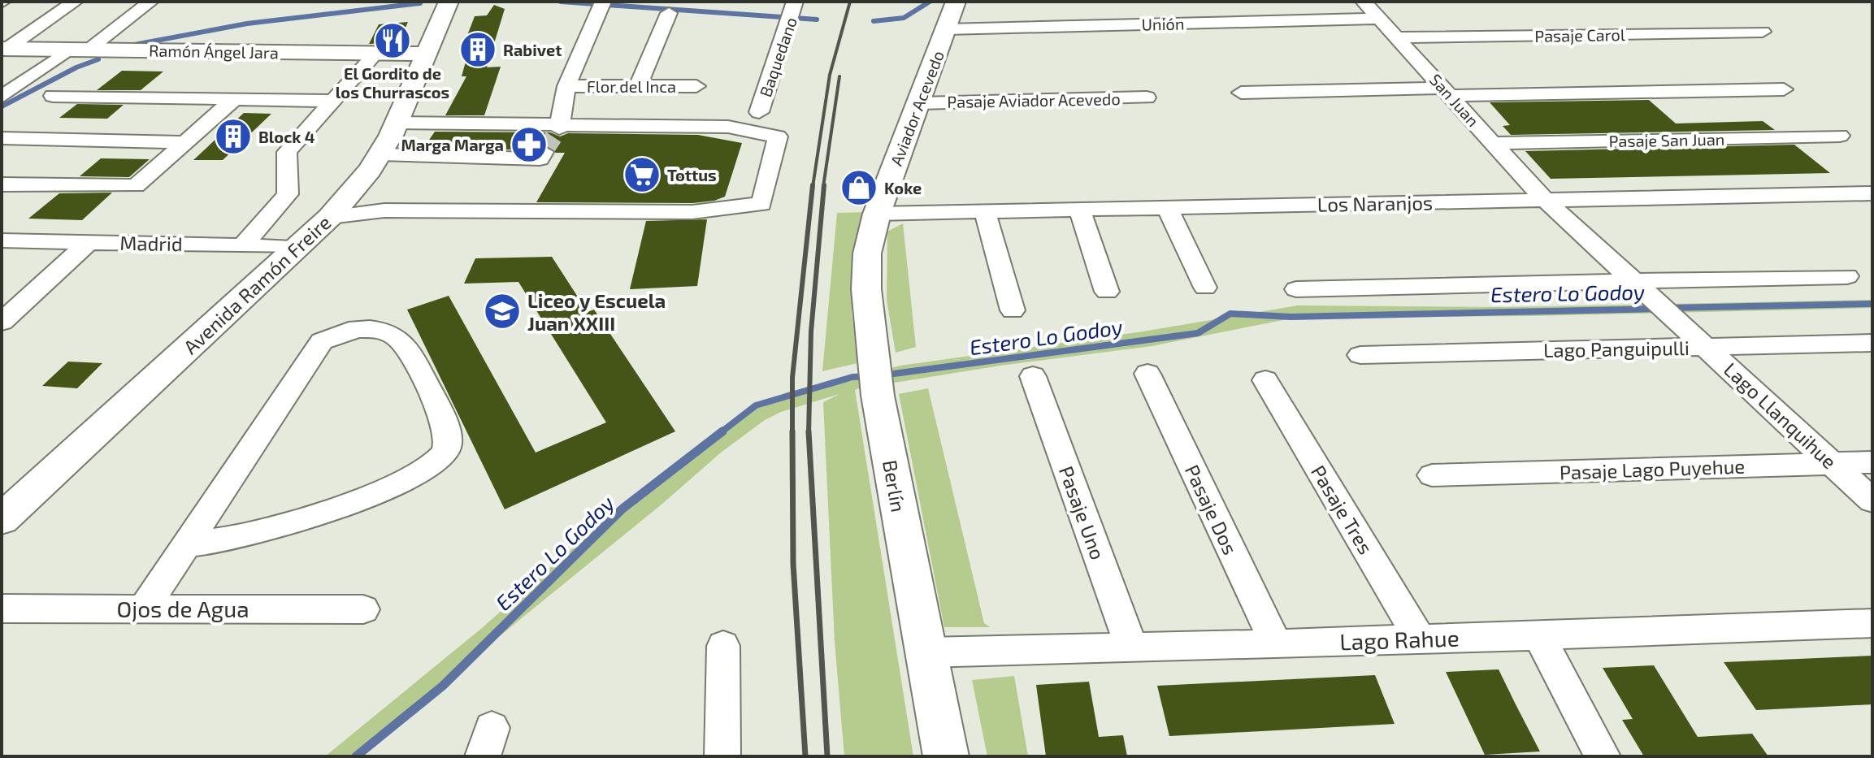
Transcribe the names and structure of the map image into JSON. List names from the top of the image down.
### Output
{
  "streets": {
    "main road": [
      "Ramón Ángel Jara",
      "Aviador Acevedo",
      "Avenida Ramón Freire",
      "Berlín"
    ],
    "street": [
      "Unión",
      "Pasaje Carol",
      "Baquedano",
      "Flor del Inca",
      "Pasaje Aviador Acevedo",
      "San Juan",
      "Pasaje San Juan",
      "Los Naranjos",
      "Madrid",
      "Lago Panguipulli",
      "Lago Llanquihue",
      "Pasaje Lago Puyehue",
      "Pasaje Dos",
      "Pasaje Tres",
      "Pasaje Uno",
      "Ojos de Agua",
      "Lago Rahue"
    ]
  },
  "crossings": [
    ["Unión", "San Juan"],
    ["Unión", "Aviador Acevedo"],
    ["Pasaje Carol", "San Juan"],
    ["Ramón Ángel Jara", "Avenida Ramón Freire"],
    ["Pasaje Aviador Acevedo", "Aviador Acevedo"],
    ["San Juan", "Pasaje San Juan"],
    ["San Juan", "Los Naranjos"],
    ["San Juan", "Lago Llanquihue"],
    ["Aviador Acevedo", "Los Naranjos"],
    ["Aviador Acevedo", "Berlín"],
    ["Los Naranjos", "Lago Llanquihue"],
    ["Los Naranjos", "Berlín"],
    ["Madrid", "Avenida Ramón Freire"],
    ["Lago Panguipulli", "Lago Llanquihue"],
    ["Lago Llanquihue", "Pasaje Lago Puyehue"],
    ["Berlín", "Lago Rahue"],
    ["Pasaje Dos", "Lago Rahue"],
    ["Pasaje Tres", "Lago Rahue"],
    ["Pasaje Uno", "Lago Rahue"]
  ],
  "water": ["Estero Lo Godoy"],
  "places": {
    "restaurant": ["El Gordito de los Churrascos"],
    "building": ["Rabivet", "Block 4"],
    "pharmacy": ["Marga Marga"],
    "supermarket": ["Tottus"],
    "shop": ["Koke"],
    "school or university": ["Liceo y Escuela Juan XXIII"]
  }
}
